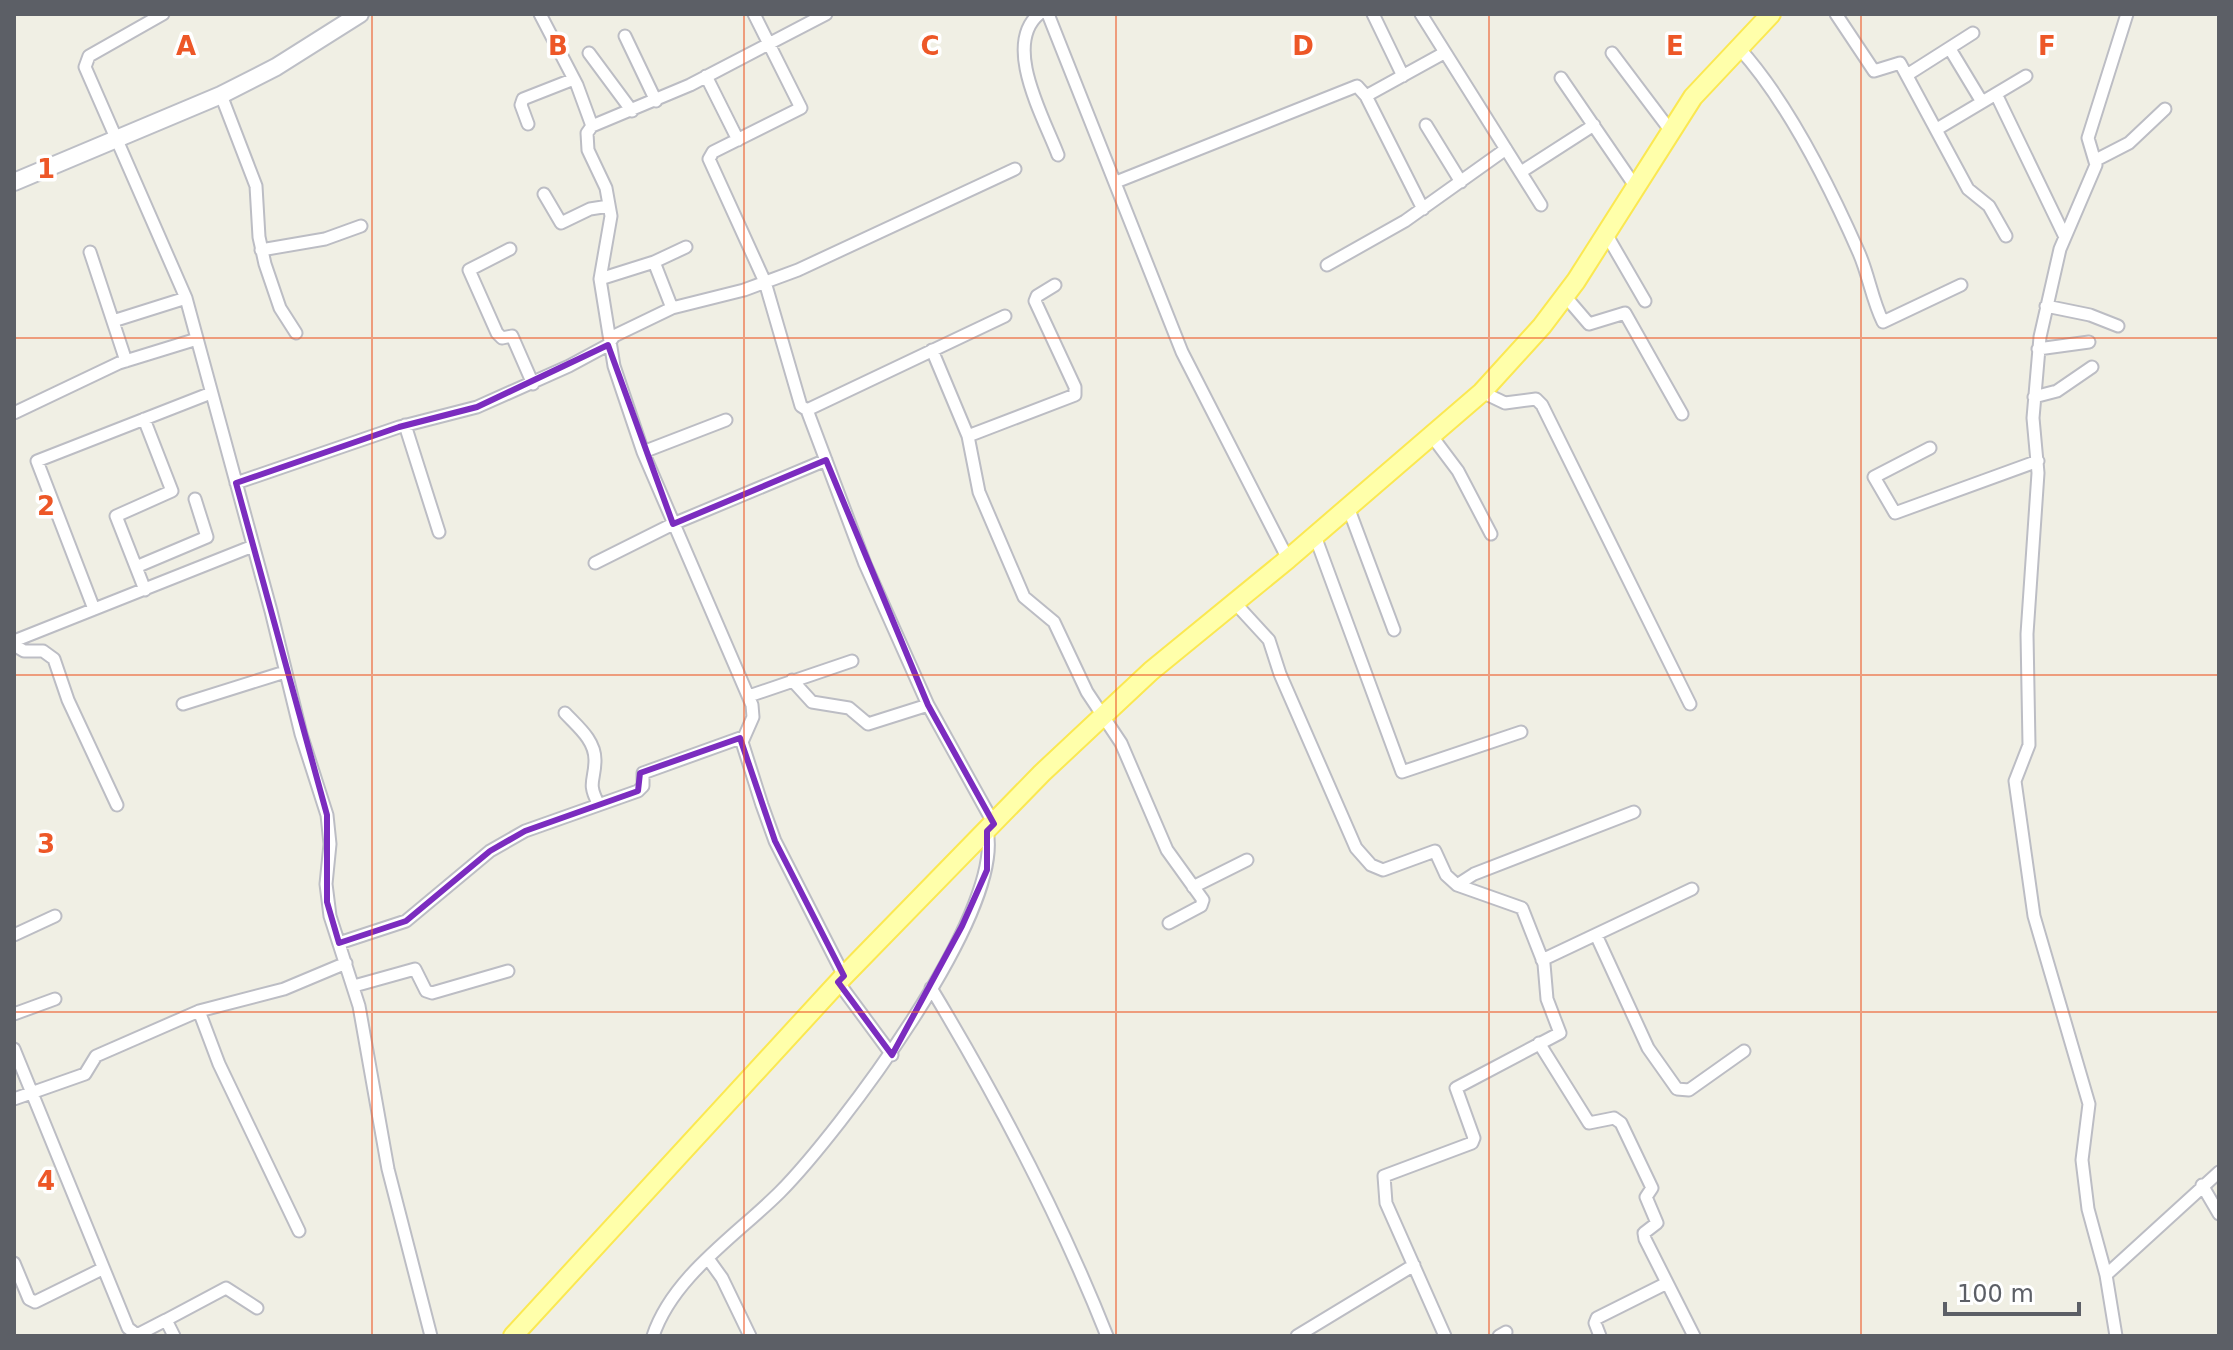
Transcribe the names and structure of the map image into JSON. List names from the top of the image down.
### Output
{
  "scale_bar": "100 m",
  "grid": {
    "columns": [
      "A",
      "B",
      "C",
      "D",
      "E",
      "F"
    ],
    "rows": [
      "1",
      "2",
      "3",
      "4"
    ]
  }
}
